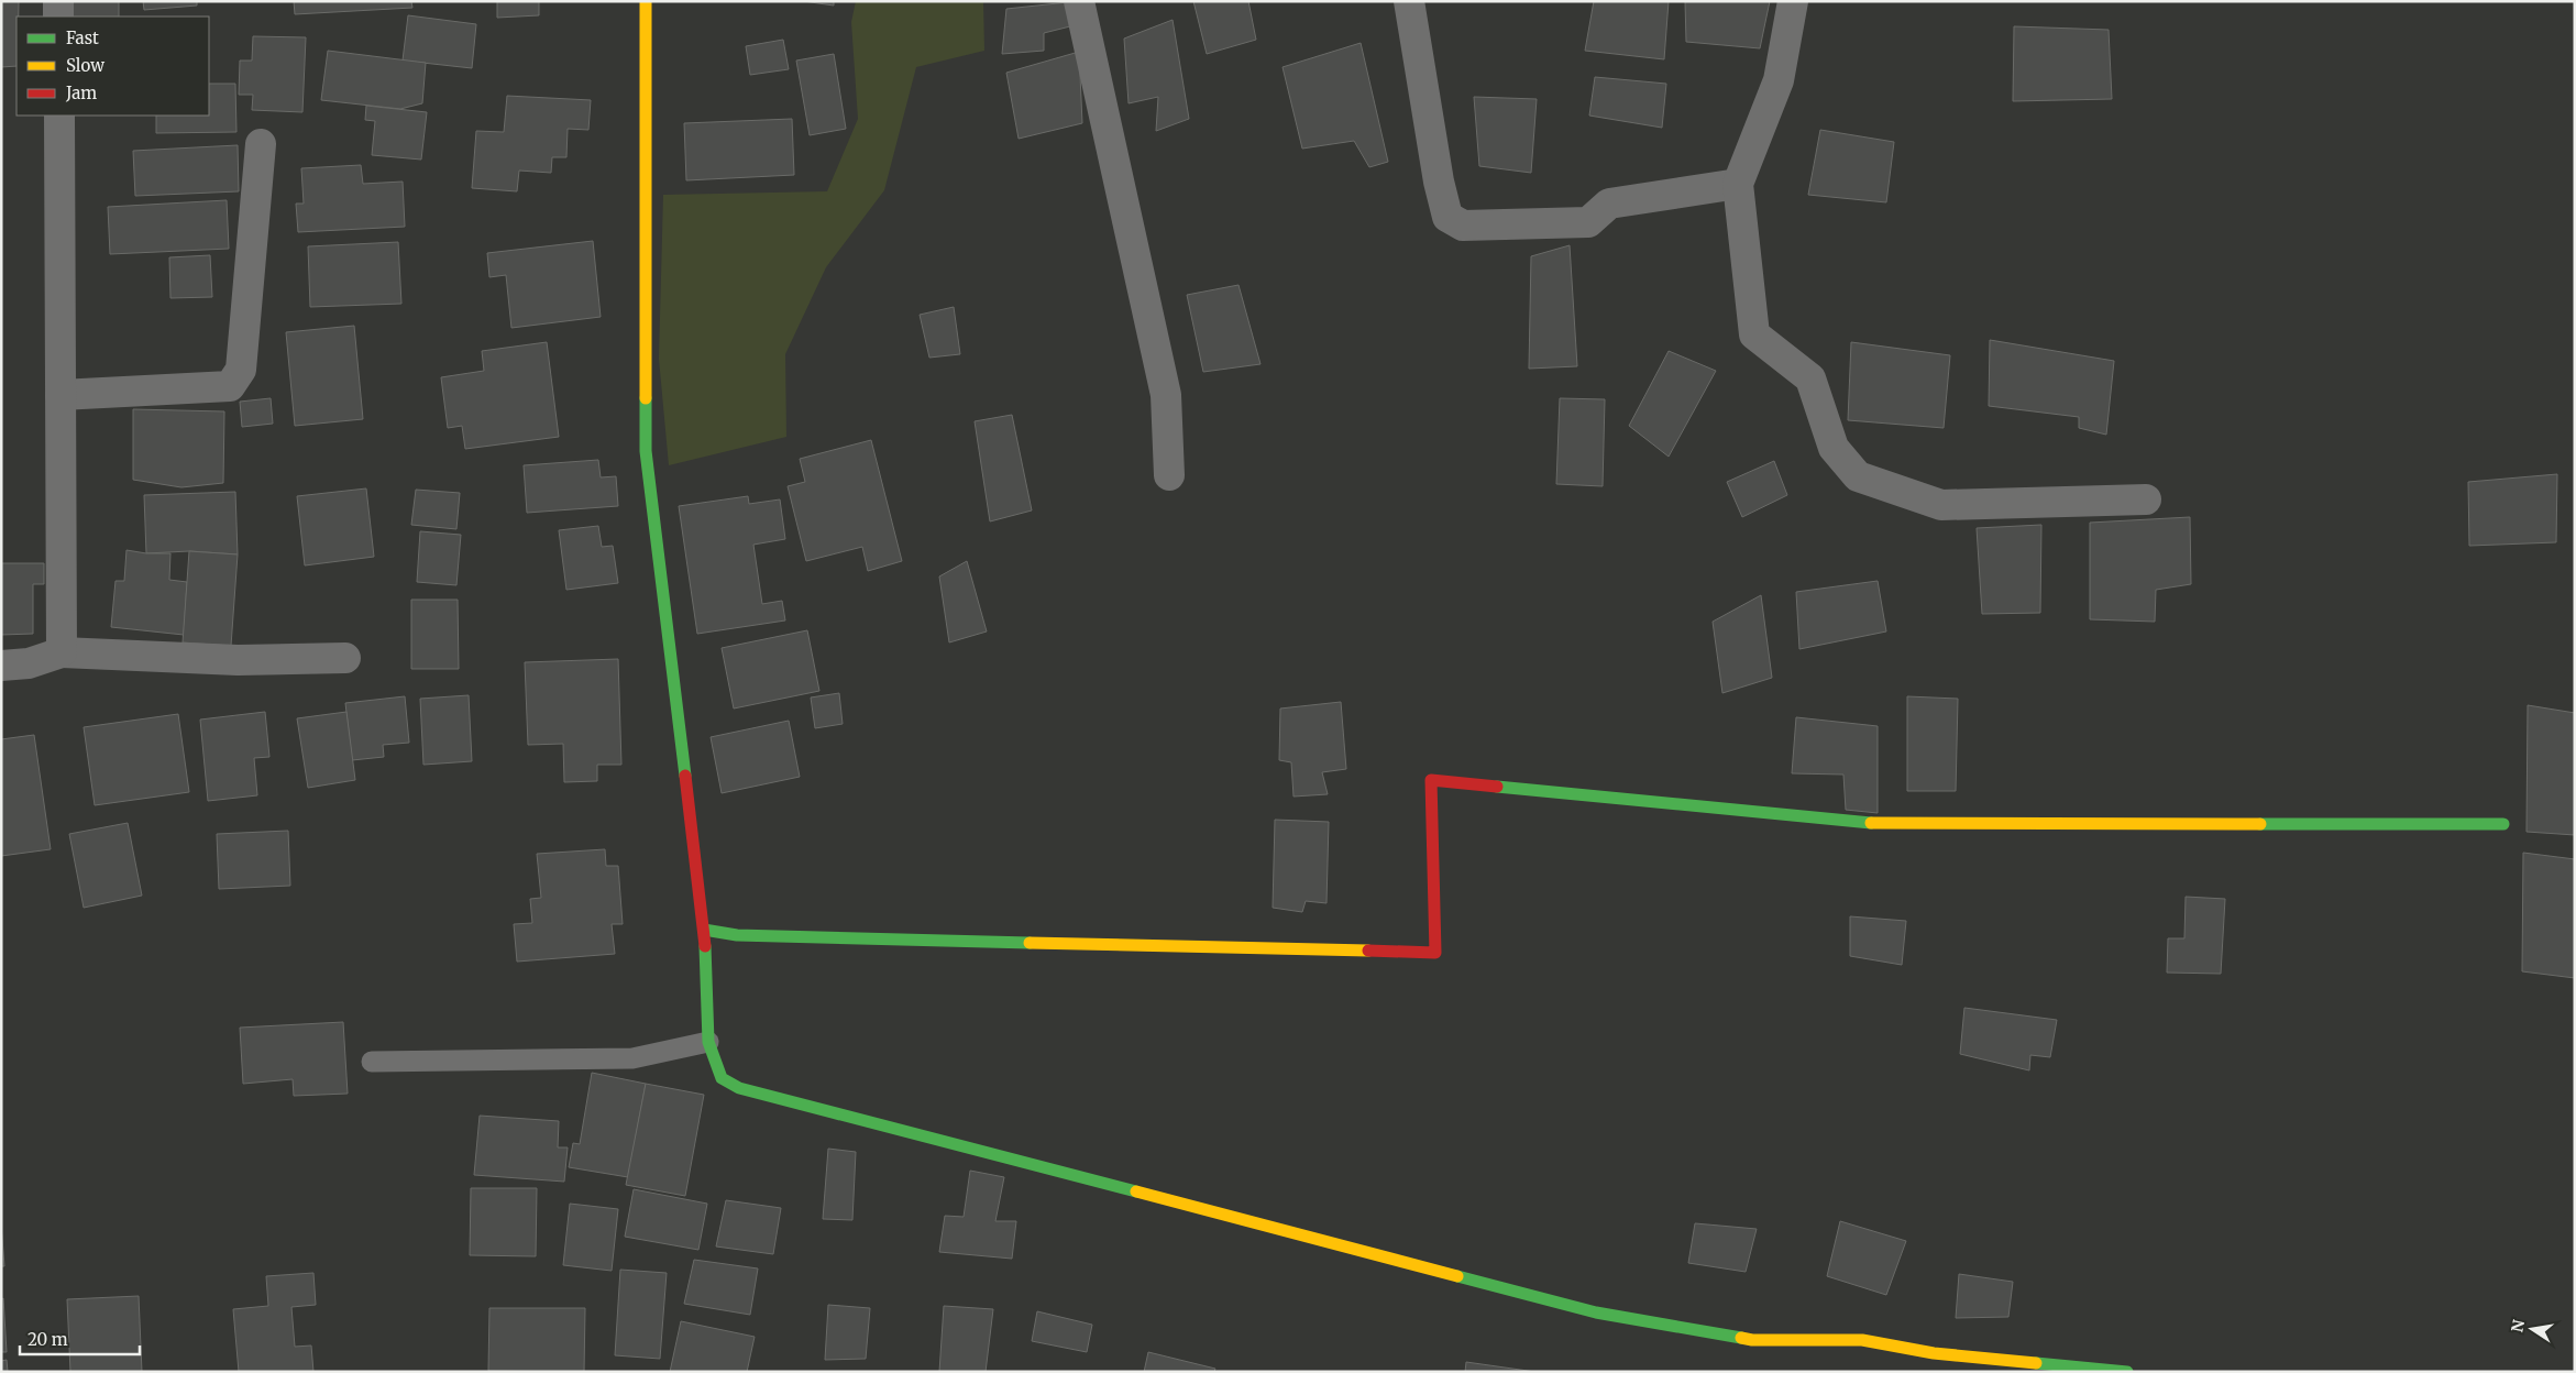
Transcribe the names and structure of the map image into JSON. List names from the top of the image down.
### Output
{
  "legend": ["Fast", "Slow", "Jam"],
  "scale_bar": "20 m",
  "north": "left"
}
